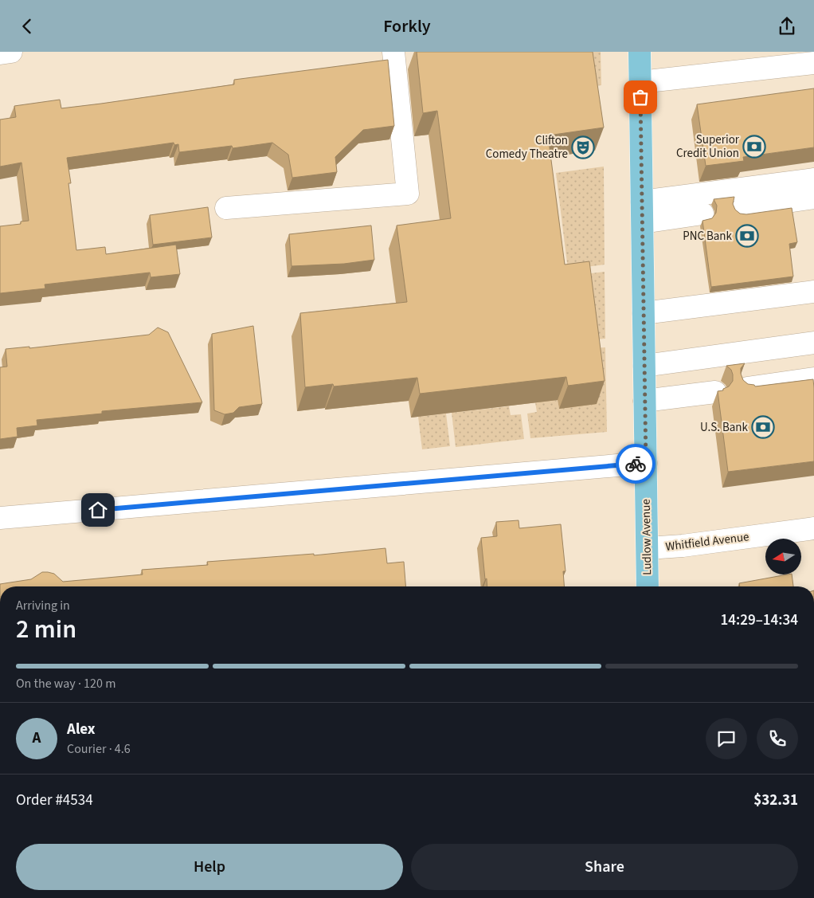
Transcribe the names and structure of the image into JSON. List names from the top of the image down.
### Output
{
  "streets": {
    "main road": ["Ludlow Avenue"],
    "street": ["Whitfield Avenue"]
  },
  "crossings": [
    ["Ludlow Avenue", "Whitfield Avenue"]
  ],
  "places": {
    "bank": ["Superior Credit Union", "PNC Bank", "U.S. Bank"],
    "theatre": ["Clifton Comedy Theatre"]
  },
  "north": "left",
  "page": {
    "header": "Forkly",
    "heading": ["2 min", "Arriving in", "14:29–14:34"],
    "panel": [
      "Alex",
      "Courier · 4.6",
      "Order #4534",
      "$32.31"
    ],
    "bar": "On the way · 120 m",
    "round": "A",
    "buttons": ["Help", "Share"]
  }
}
